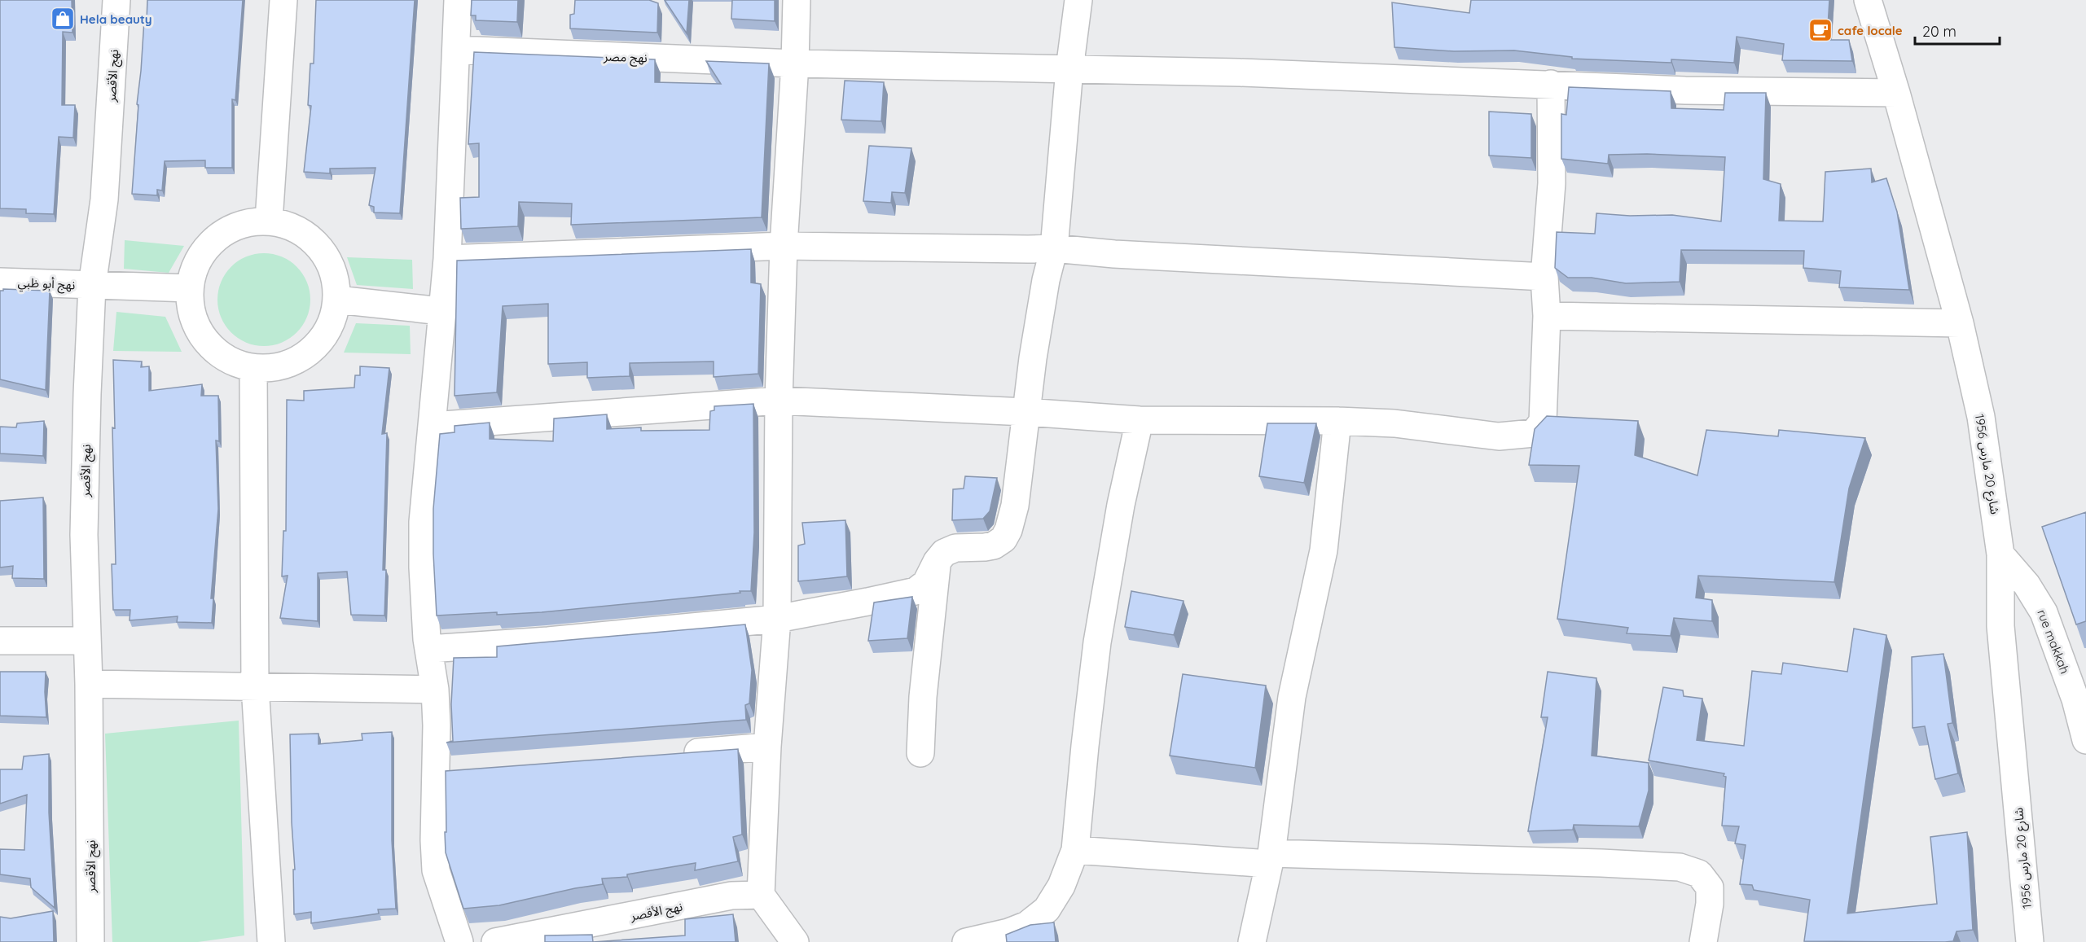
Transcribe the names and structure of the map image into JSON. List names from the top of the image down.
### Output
{
  "streets": {
    "street": [
      "نهج مصر",
      "نهج الأقصر",
      "نهج أبو ظبي",
      "شارع 20 مارس 1956",
      "rue makkah"
    ]
  },
  "crossings": [
    ["نهج مصر", "شارع 20 مارس 1956"],
    ["نهج الأقصر", "نهج أبو ظبي"],
    ["شارع 20 مارس 1956", "rue makkah"]
  ],
  "places": {
    "shop": ["Hela beauty"],
    "cafe": ["cafe locale"]
  },
  "scale_bar": "20 m"
}
